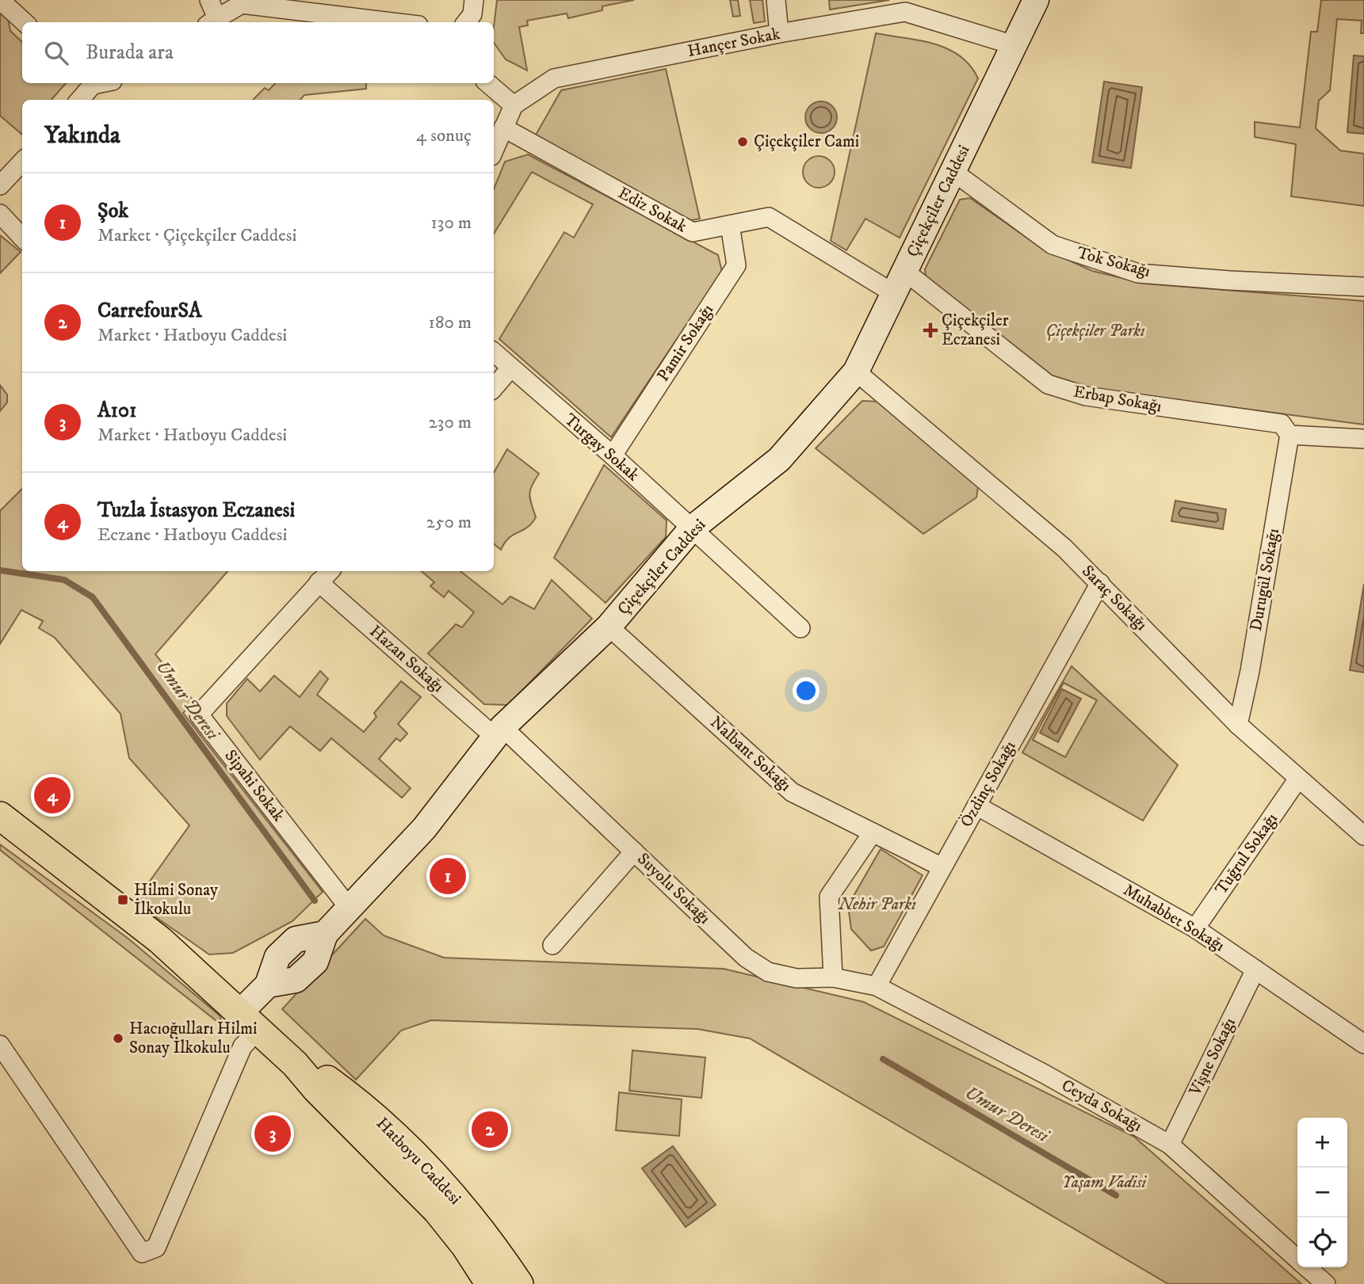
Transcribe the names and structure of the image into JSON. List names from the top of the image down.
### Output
{
  "streets": {
    "main road": ["Hatboyu Caddesi"],
    "street": [
      "Hançer Sokak",
      "Çiçekçiler Caddesi",
      "Ediz Sokak",
      "Tok Sokağı",
      "Pamir Sokağı",
      "Erbap Sokağı",
      "Turgay Sokak",
      "Durugül Sokağı",
      "Saraç Sokağı",
      "Hazan Sokağı",
      "Nalbant Sokağı",
      "Özdinç Sokağı",
      "Sipahi Sokak",
      "Tuğrul Sokağı",
      "Suyolu Sokağı",
      "Muhabbet Sokağı",
      "Vişne Sokağı",
      "Ceyda Sokağı"
    ]
  },
  "crossings": [
    ["Hançer Sokak", "Çiçekçiler Caddesi"],
    ["Çiçekçiler Caddesi", "Ediz Sokak"],
    ["Çiçekçiler Caddesi", "Tok Sokağı"],
    ["Çiçekçiler Caddesi", "Erbap Sokağı"],
    ["Çiçekçiler Caddesi", "Turgay Sokak"],
    ["Çiçekçiler Caddesi", "Saraç Sokağı"],
    ["Çiçekçiler Caddesi", "Hazan Sokağı"],
    ["Çiçekçiler Caddesi", "Nalbant Sokağı"],
    ["Çiçekçiler Caddesi", "Sipahi Sokak"],
    ["Çiçekçiler Caddesi", "Suyolu Sokağı"],
    ["Çiçekçiler Caddesi", "Hatboyu Caddesi"],
    ["Ediz Sokak", "Pamir Sokağı"],
    ["Pamir Sokağı", "Turgay Sokak"],
    ["Erbap Sokağı", "Durugül Sokağı"],
    ["Durugül Sokağı", "Saraç Sokağı"],
    ["Saraç Sokağı", "Özdinç Sokağı"],
    ["Saraç Sokağı", "Tuğrul Sokağı"],
    ["Hazan Sokağı", "Sipahi Sokak"],
    ["Hazan Sokağı", "Suyolu Sokağı"],
    ["Nalbant Sokağı", "Özdinç Sokağı"],
    ["Özdinç Sokağı", "Suyolu Sokağı"],
    ["Özdinç Sokağı", "Muhabbet Sokağı"],
    ["Özdinç Sokağı", "Ceyda Sokağı"],
    ["Tuğrul Sokağı", "Muhabbet Sokağı"],
    ["Suyolu Sokağı", "Ceyda Sokağı"],
    ["Muhabbet Sokağı", "Vişne Sokağı"],
    ["Vişne Sokağı", "Ceyda Sokağı"]
  ],
  "water": ["Umur Deresi"],
  "parks": ["Çiçekçiler Parkı", "Nehir Parkı", "Yaşam Vadisi"],
  "places": {
    "other": ["Çiçekçiler Cami", "Hacıoğulları Hilmi Sonay İlkokulu"],
    "health": ["Çiçekçiler Eczanesi"],
    "transit": ["Hilmi Sonay İlkokulu"]
  },
  "page": {
    "search": "Burada ara",
    "heading": ["Yakında", "4 sonuç"],
    "list": [
      {
        "mark": "1",
        "name": "Şok",
        "note": "Market · Çiçekçiler Caddesi",
        "value": "130 m"
      },
      {
        "mark": "2",
        "name": "CarrefourSA",
        "note": "Market · Hatboyu Caddesi",
        "value": "180 m"
      },
      {
        "mark": "3",
        "name": "A101",
        "note": "Market · Hatboyu Caddesi",
        "value": "230 m"
      },
      {
        "mark": "4",
        "name": "Tuzla İstasyon Eczanesi",
        "note": "Eczane · Hatboyu Caddesi",
        "value": "250 m"
      }
    ],
    "pins": [
      "4",
      "1",
      "2",
      "3"
    ],
    "map_buttons": ["+", "−"]
  }
}
